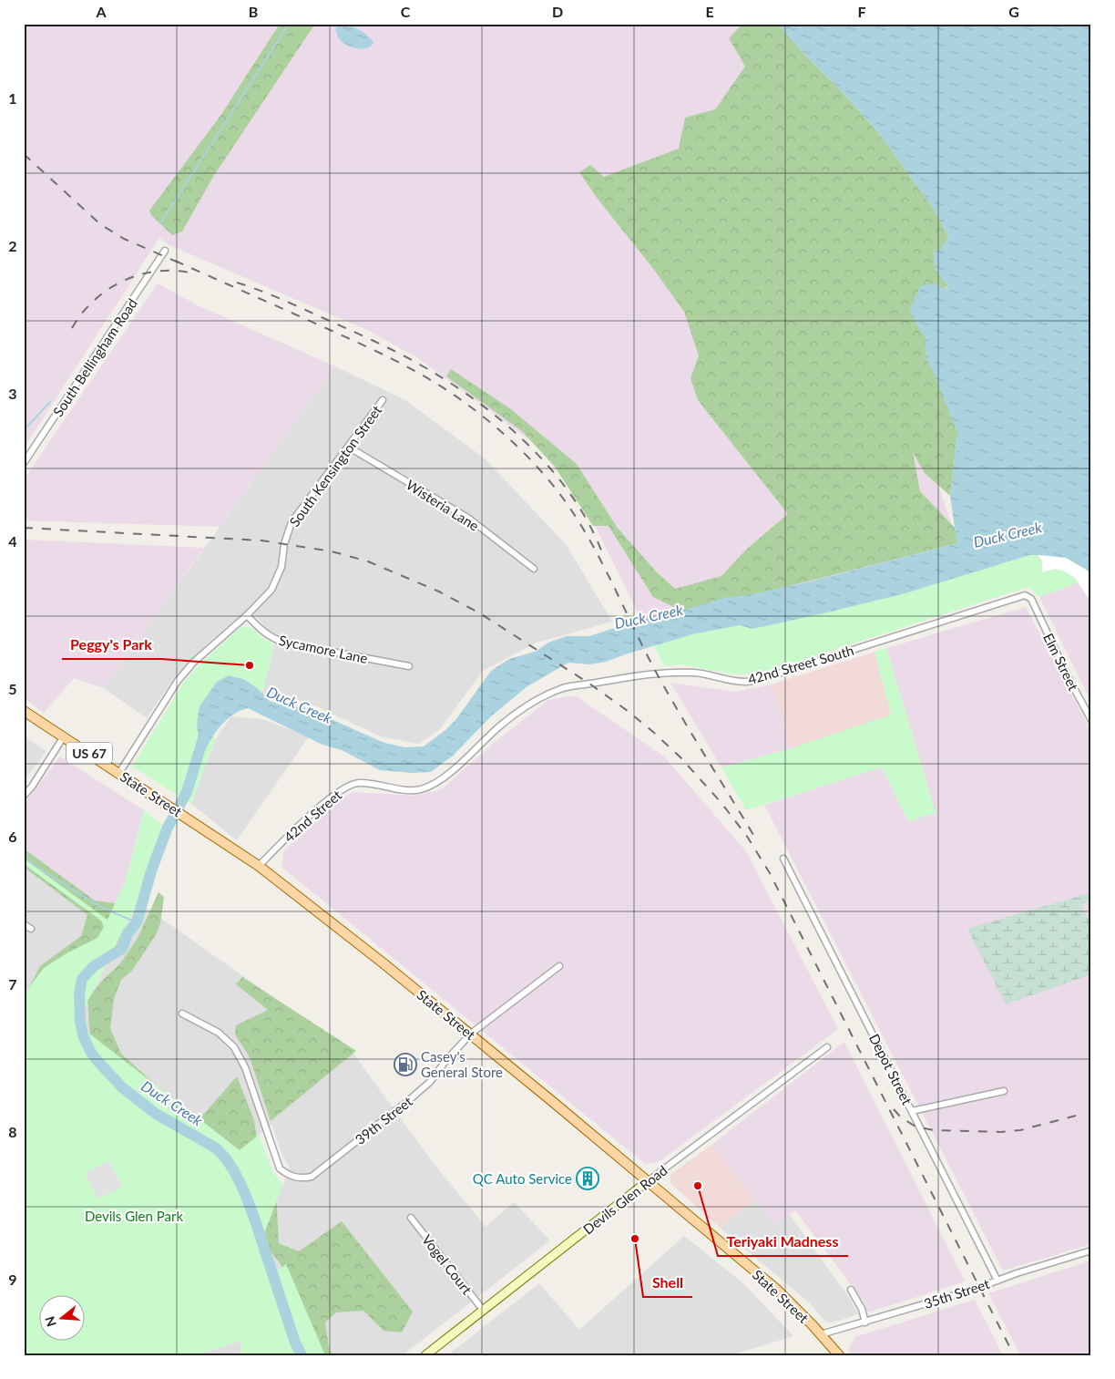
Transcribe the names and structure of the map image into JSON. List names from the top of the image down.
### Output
{
  "streets": {
    "main road": ["US 67", "State Street", "Devils Glen Road"],
    "street": [
      "South Bellingham Road",
      "South Kensington Street",
      "Wisteria Lane",
      "Sycamore Lane",
      "Elm Street",
      "42nd Street South",
      "42nd Street",
      "Depot Street",
      "39th Street",
      "Vogel Court",
      "35th Street"
    ]
  },
  "crossings": [
    ["South Kensington Street", "Wisteria Lane"],
    ["South Kensington Street", "Sycamore Lane"],
    ["South Kensington Street", "State Street"],
    ["Elm Street", "42nd Street South"],
    ["42nd Street South", "42nd Street"],
    ["State Street", "42nd Street"],
    ["State Street", "39th Street"],
    ["State Street", "Devils Glen Road"],
    ["State Street", "35th Street"],
    ["Depot Street", "35th Street"],
    ["Devils Glen Road", "Vogel Court"]
  ],
  "water": ["Duck Creek"],
  "parks": ["Devils Glen Park"],
  "places": {
    "other": ["Peggy's Park", "Teriyaki Madness", "Shell"],
    "fuel station": ["Casey's General Store"],
    "building": ["QC Auto Service"]
  },
  "north": "left",
  "grid": {
    "columns": [
      "A",
      "B",
      "C",
      "D",
      "E",
      "F",
      "G"
    ],
    "rows": [
      "1",
      "2",
      "3",
      "4",
      "5",
      "6",
      "7",
      "8",
      "9"
    ]
  }
}
